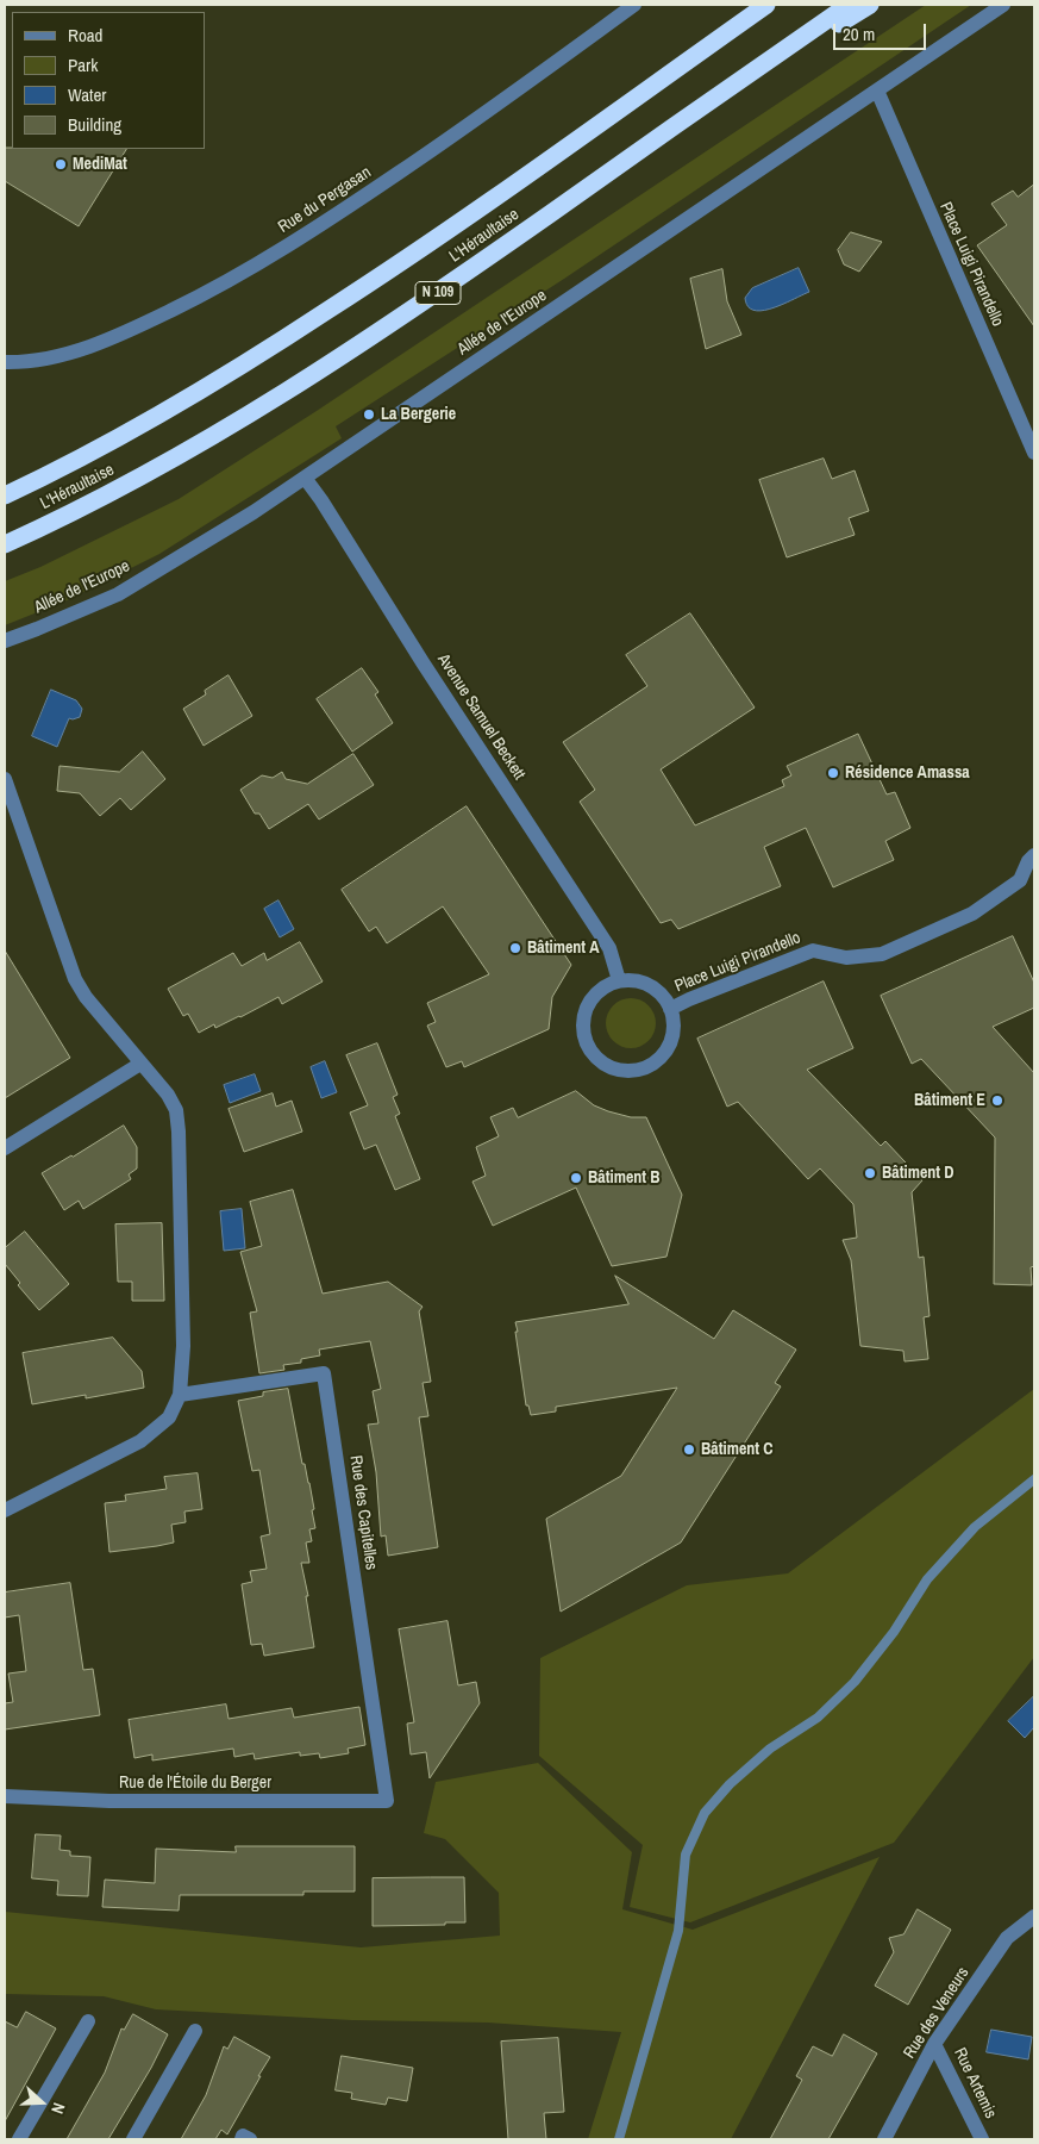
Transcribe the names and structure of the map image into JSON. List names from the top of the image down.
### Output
{
  "streets": {
    "highway": ["L'Héraultaise", "N 109"],
    "street": [
      "Rue du Pergasan",
      "Place Luigi Pirandello",
      "Allée de l'Europe",
      "Avenue Samuel Beckett",
      "Rue des Capitelles",
      "Rue de l'Étoile du Berger",
      "Rue des Veneurs",
      "Rue Artemis"
    ]
  },
  "crossings": [
    ["Place Luigi Pirandello", "Allée de l'Europe"],
    ["Place Luigi Pirandello", "Avenue Samuel Beckett"],
    ["Allée de l'Europe", "Avenue Samuel Beckett"],
    ["Rue des Capitelles", "Rue de l'Étoile du Berger"],
    ["Rue des Veneurs", "Rue Artemis"]
  ],
  "places": [
    "MediMat",
    "La Bergerie",
    "Résidence Amassa",
    "Bâtiment A",
    "Bâtiment E",
    "Bâtiment D",
    "Bâtiment B",
    "Bâtiment C"
  ],
  "legend": [
    "Road",
    "Park",
    "Water",
    "Building"
  ],
  "scale_bar": "20 m",
  "north": "right"
}
